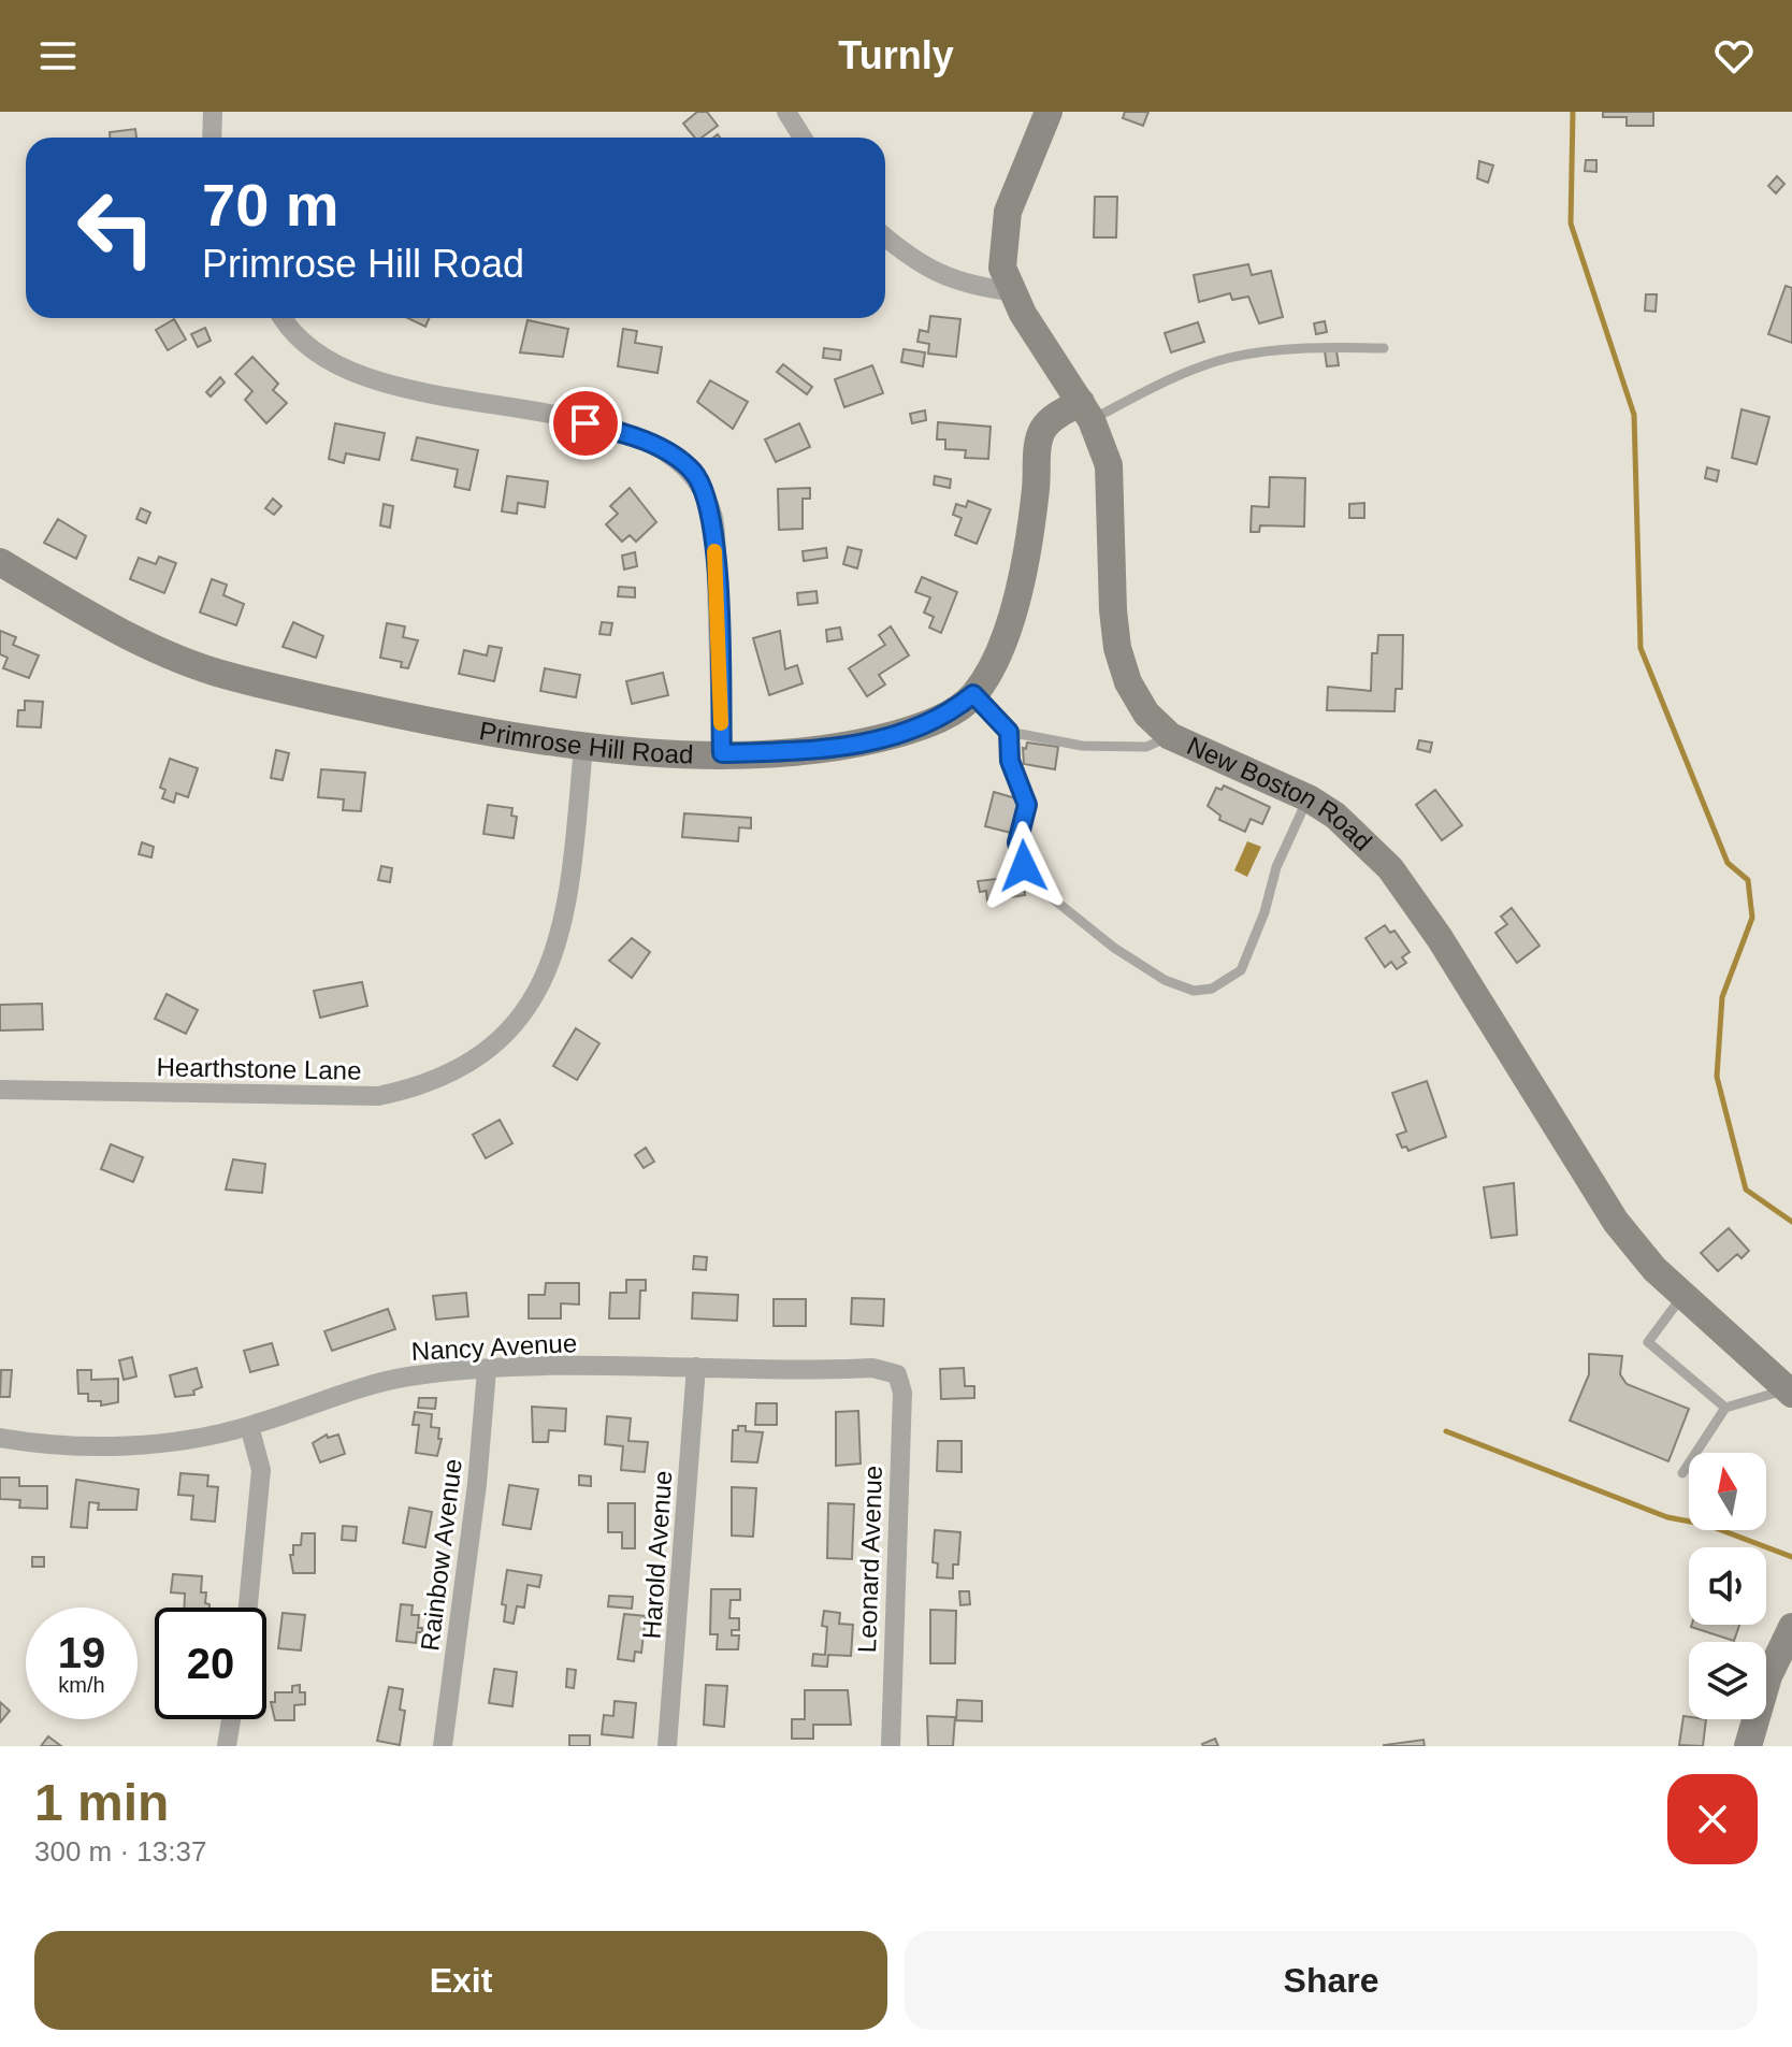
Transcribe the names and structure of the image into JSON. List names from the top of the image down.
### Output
{
  "streets": {
    "street": [
      "Primrose Hill Road",
      "New Boston Road",
      "Hearthstone Lane",
      "Nancy Avenue",
      "Rainbow Avenue",
      "Harold Avenue",
      "Leonard Avenue"
    ]
  },
  "crossings": [
    ["Primrose Hill Road", "New Boston Road"],
    ["Primrose Hill Road", "Hearthstone Lane"],
    ["Nancy Avenue", "Rainbow Avenue"],
    ["Nancy Avenue", "Harold Avenue"],
    ["Nancy Avenue", "Leonard Avenue"]
  ],
  "north": "top",
  "page": {
    "header": "Turnly",
    "turn": ["70 m", "Primrose Hill Road"],
    "speed": "19 km/h",
    "limit": "20",
    "heading": ["1 min", "300 m · 13:37"],
    "buttons": ["Exit", "Share"]
  }
}
